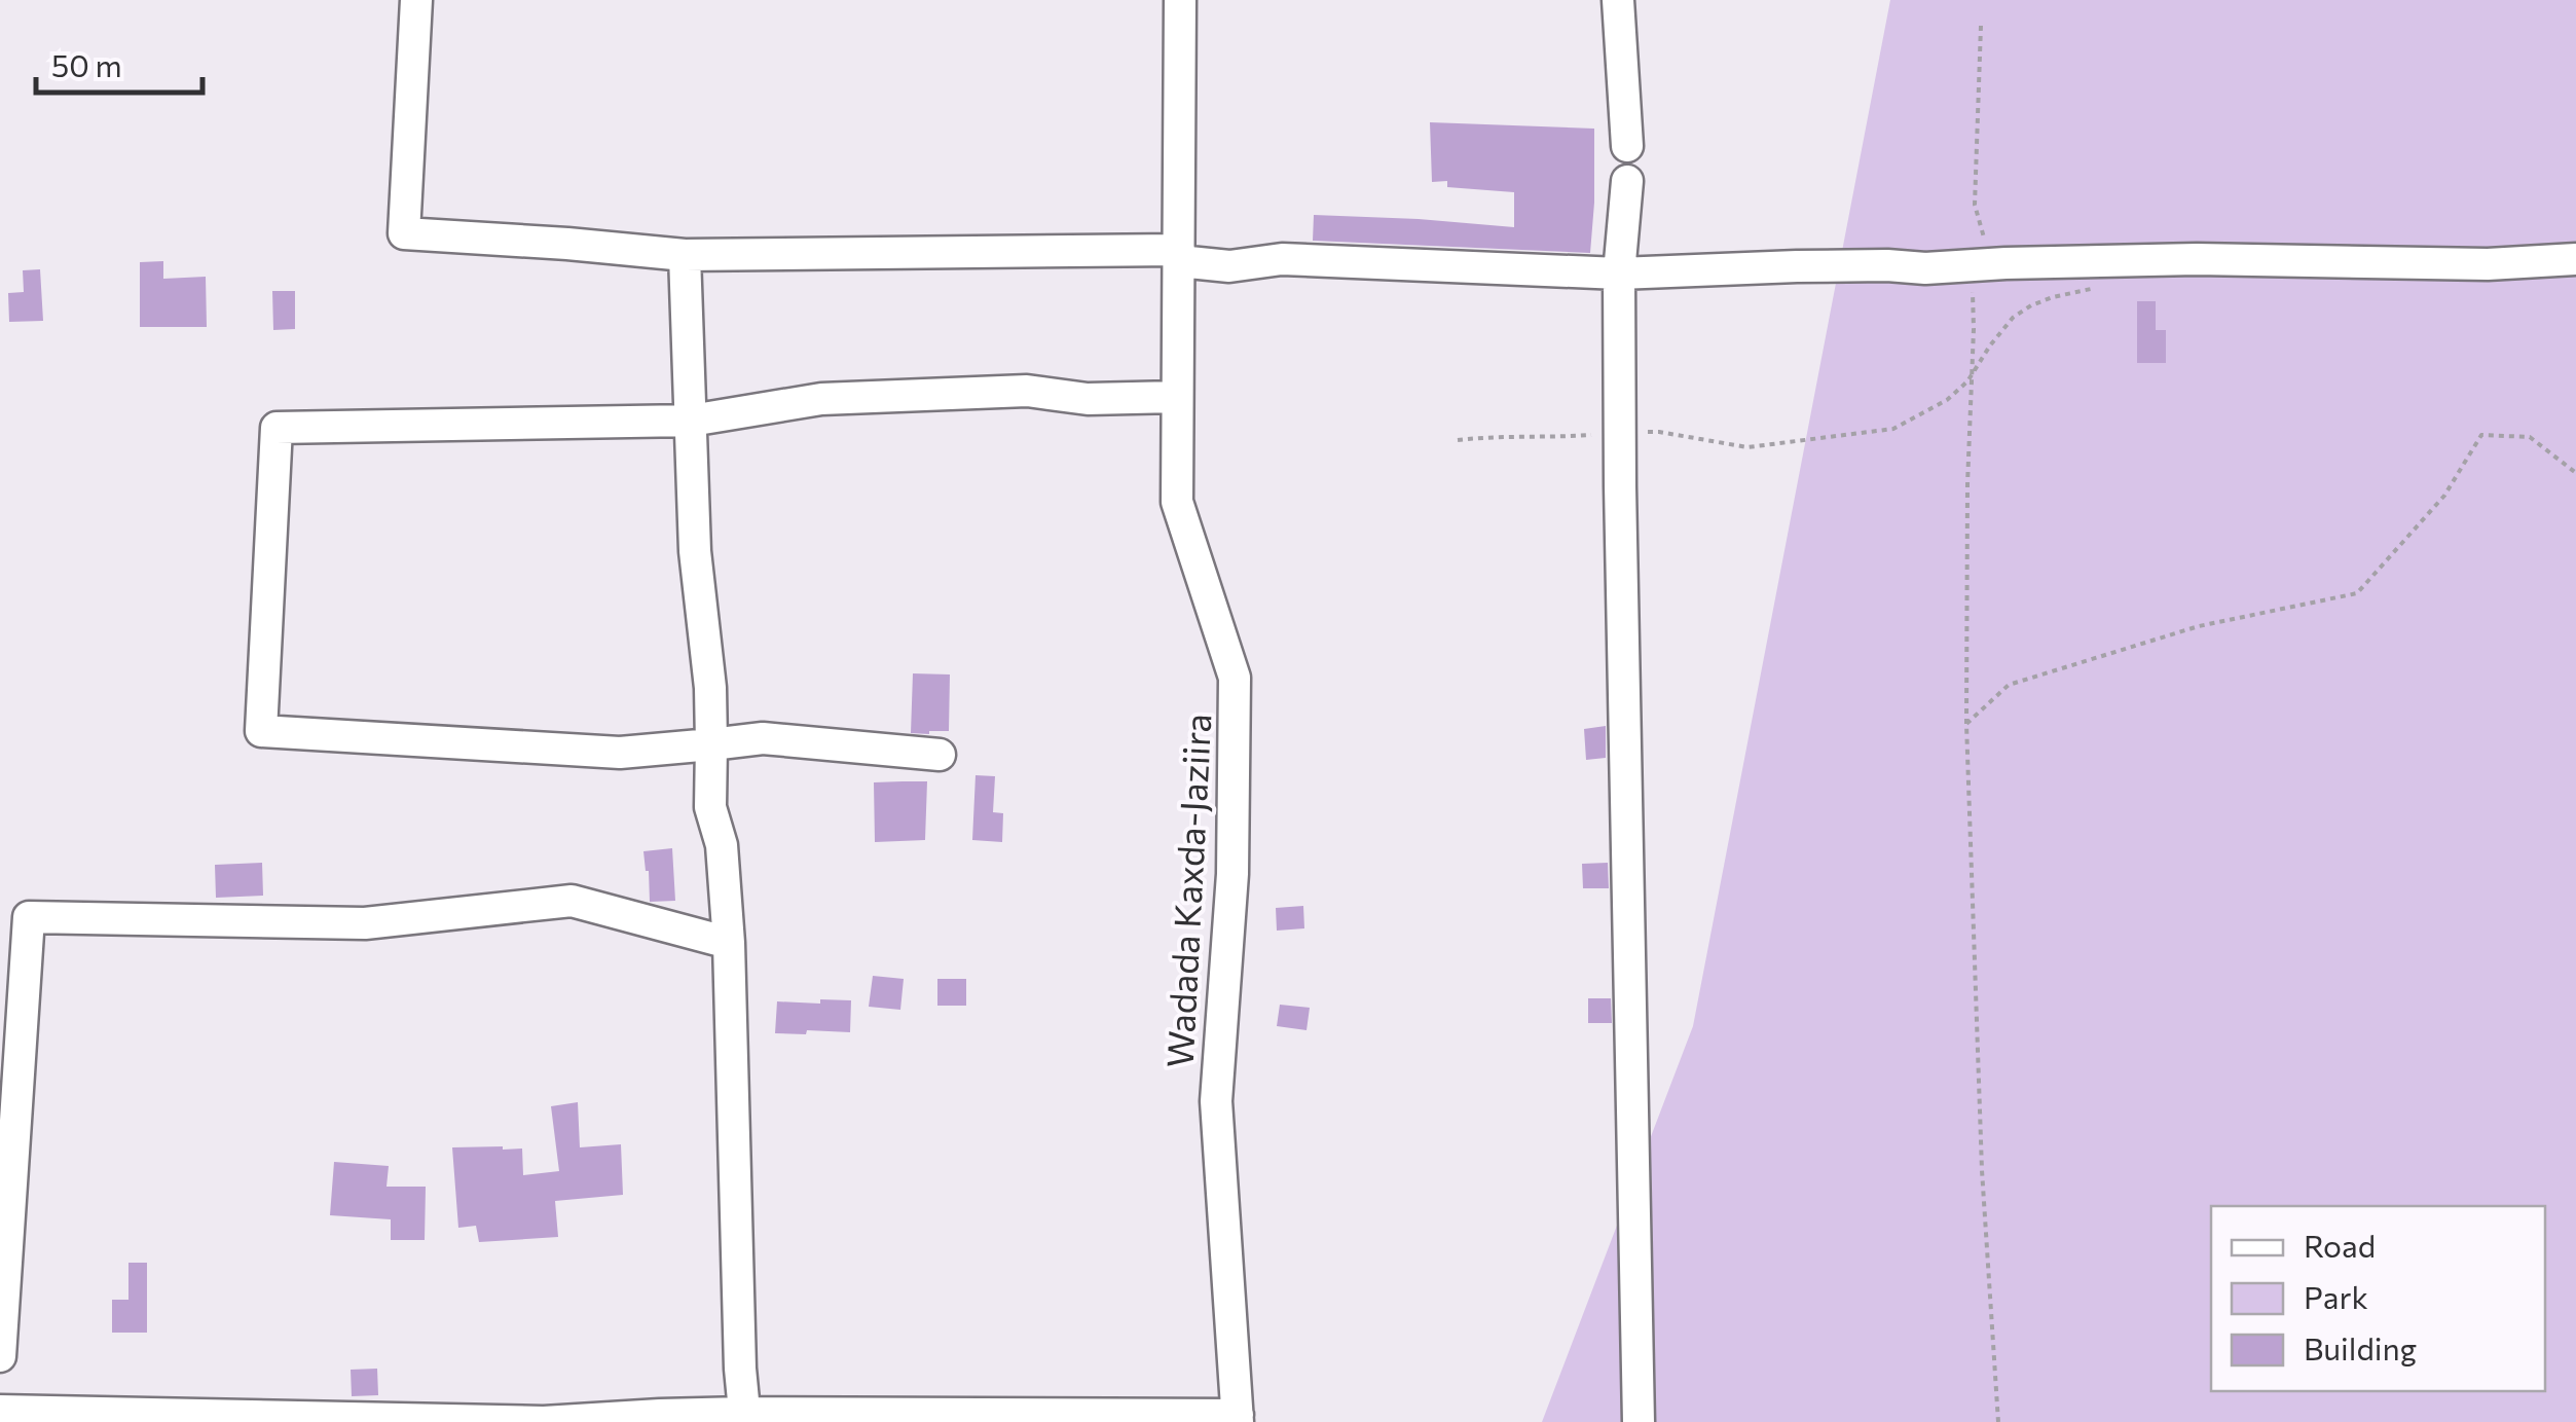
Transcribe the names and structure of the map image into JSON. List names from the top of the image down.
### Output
{
  "streets": {
    "street": ["Wadada Kaxda-Jaziira"]
  },
  "legend": ["Road", "Park", "Building"],
  "scale_bar": "50 m"
}
